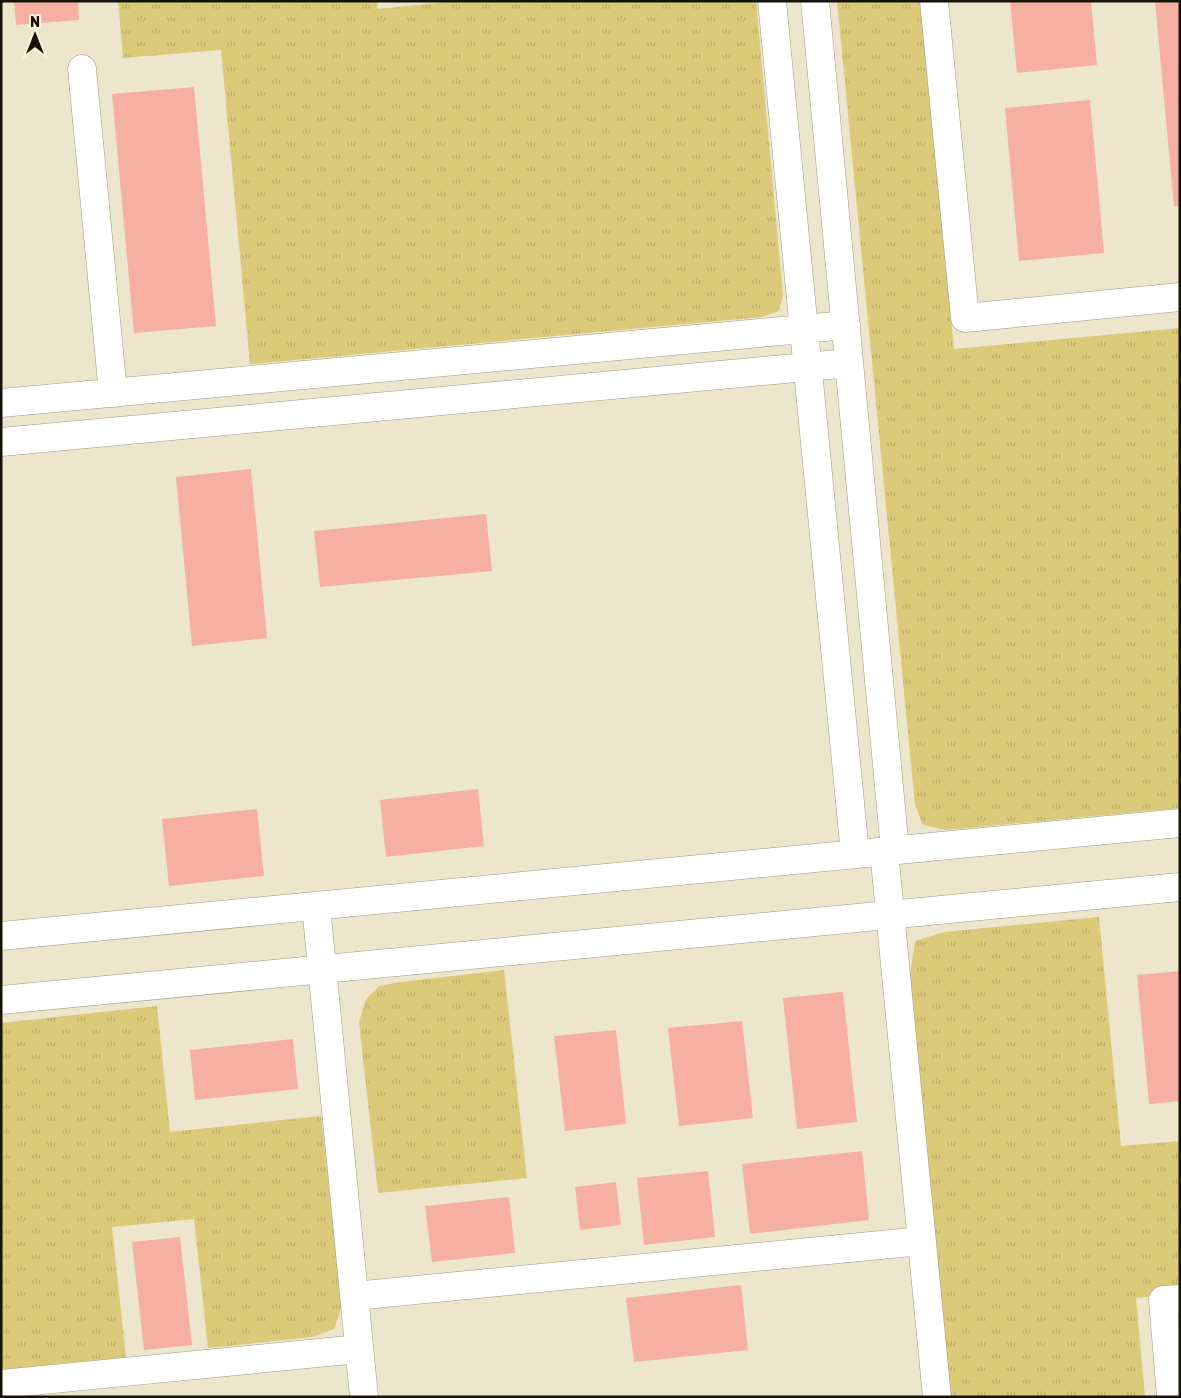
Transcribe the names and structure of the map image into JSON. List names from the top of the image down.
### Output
{
  "north": "top"
}
